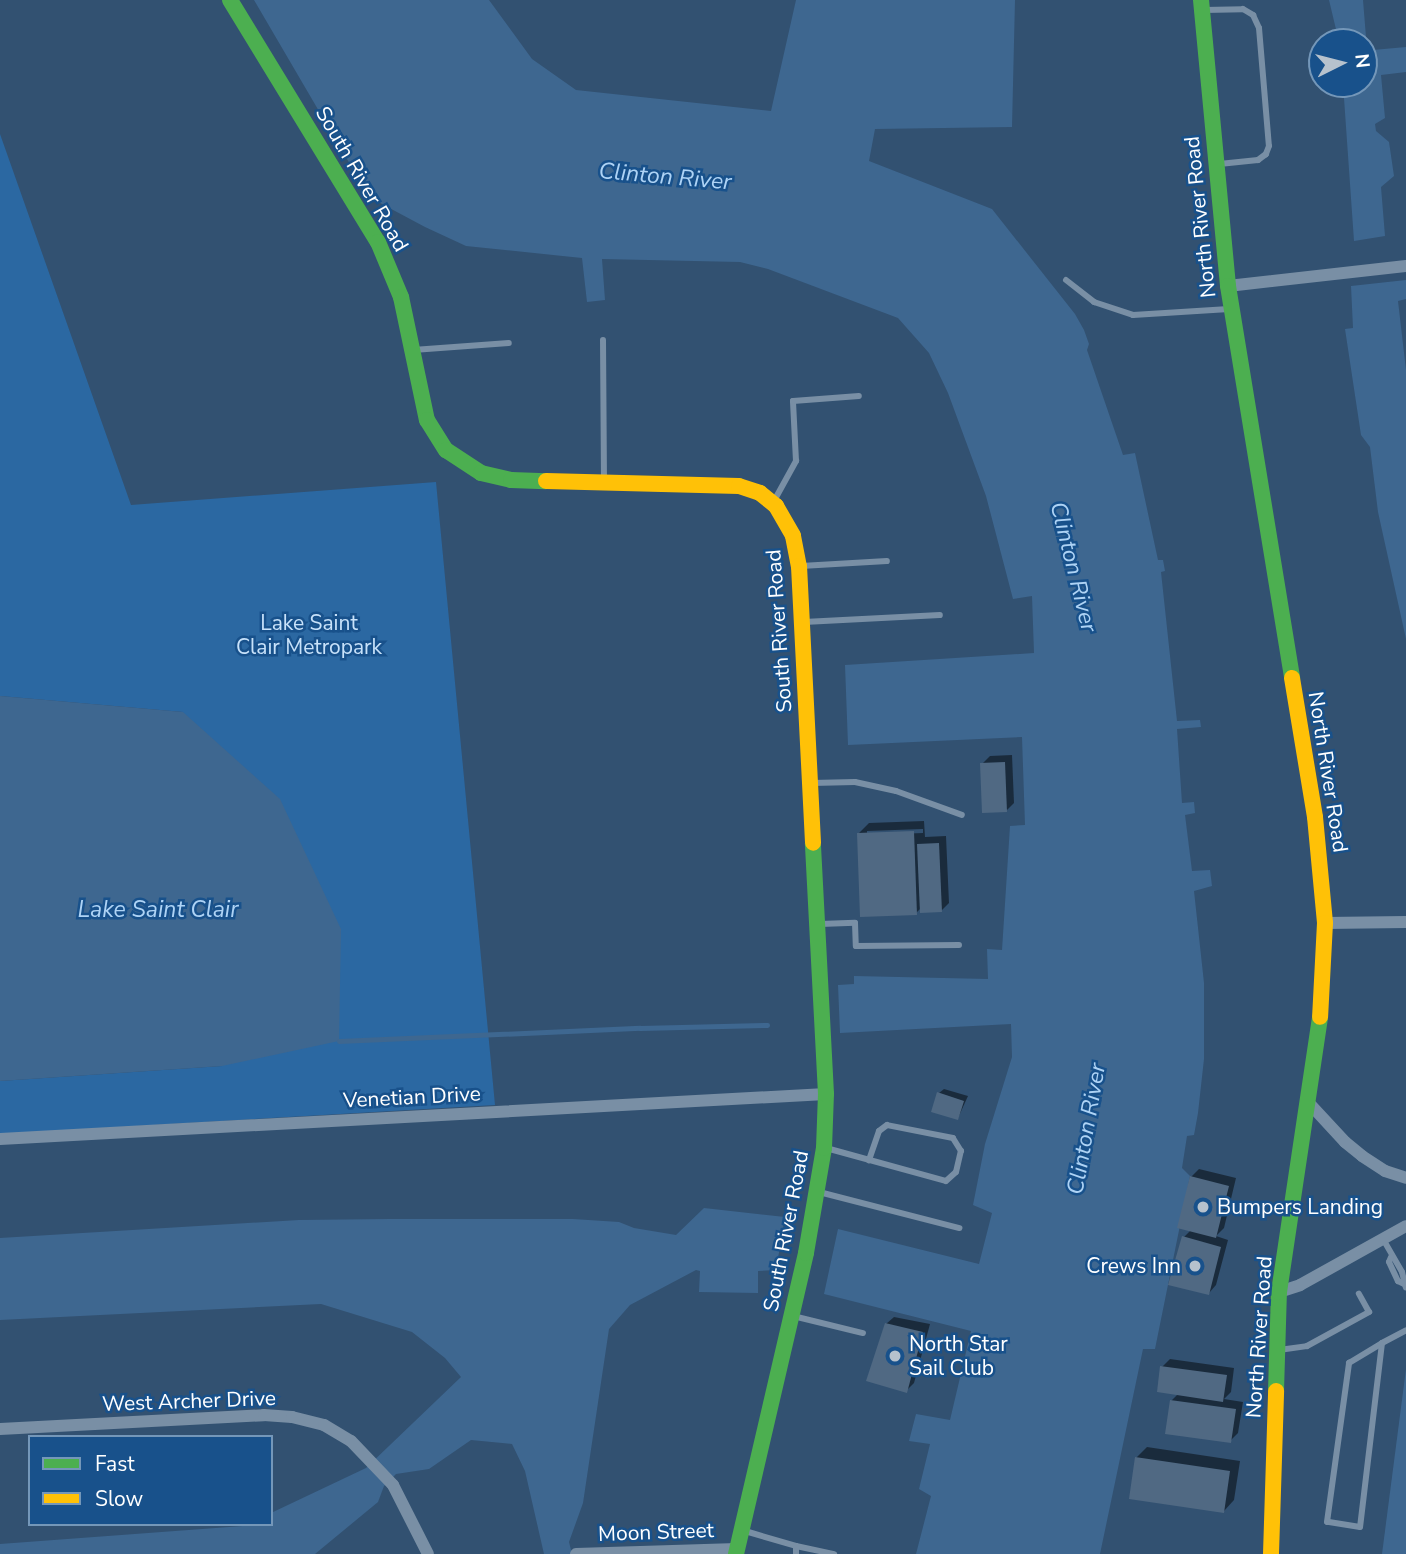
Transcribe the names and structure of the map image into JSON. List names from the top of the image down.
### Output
{
  "streets": {
    "street": [
      "South River Road",
      "North River Road",
      "Venetian Drive",
      "West Archer Drive",
      "Moon Street"
    ]
  },
  "crossings": [
    ["South River Road", "Venetian Drive"],
    ["South River Road", "Moon Street"]
  ],
  "water": ["Clinton River", "Lake Saint Clair"],
  "parks": ["Lake Saint Clair Metropark"],
  "places": ["Bumpers Landing", "Crews Inn", "North Star Sail Club"],
  "legend": ["Fast", "Slow"],
  "north": "right"
}
